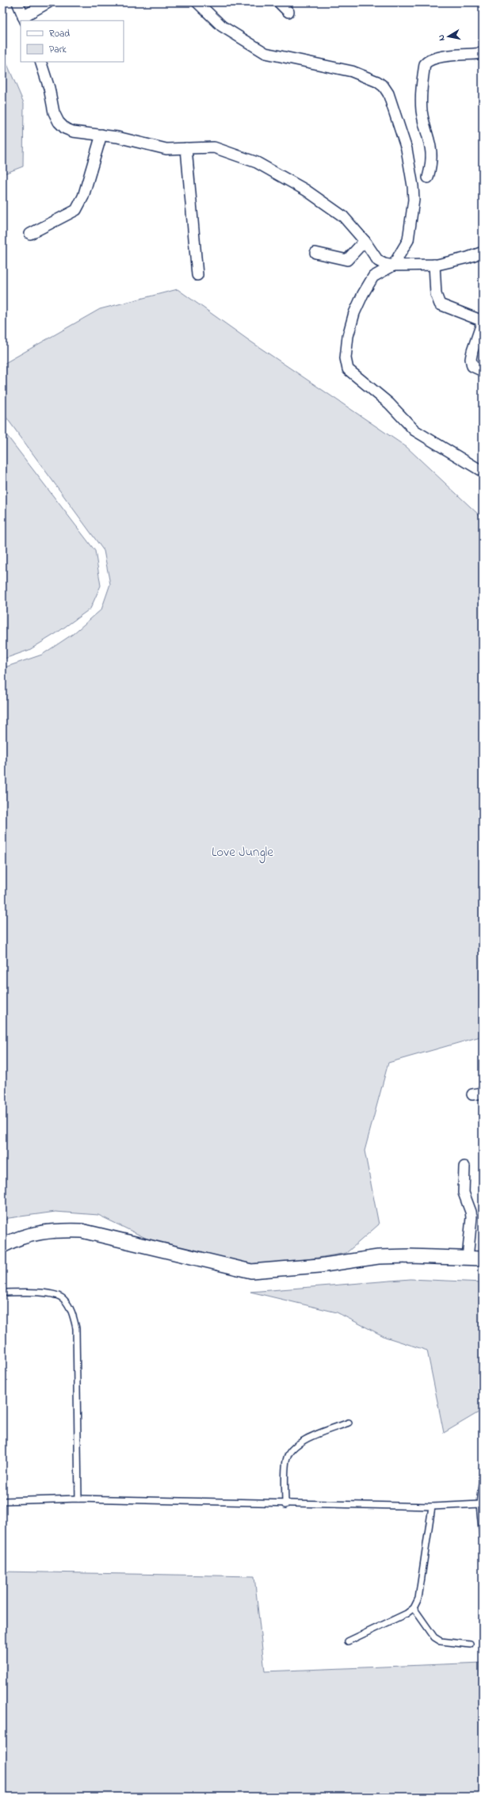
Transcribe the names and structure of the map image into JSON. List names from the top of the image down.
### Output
{
  "parks": ["Love Jungle"],
  "legend": ["Road", "Park"],
  "north": "left"
}
